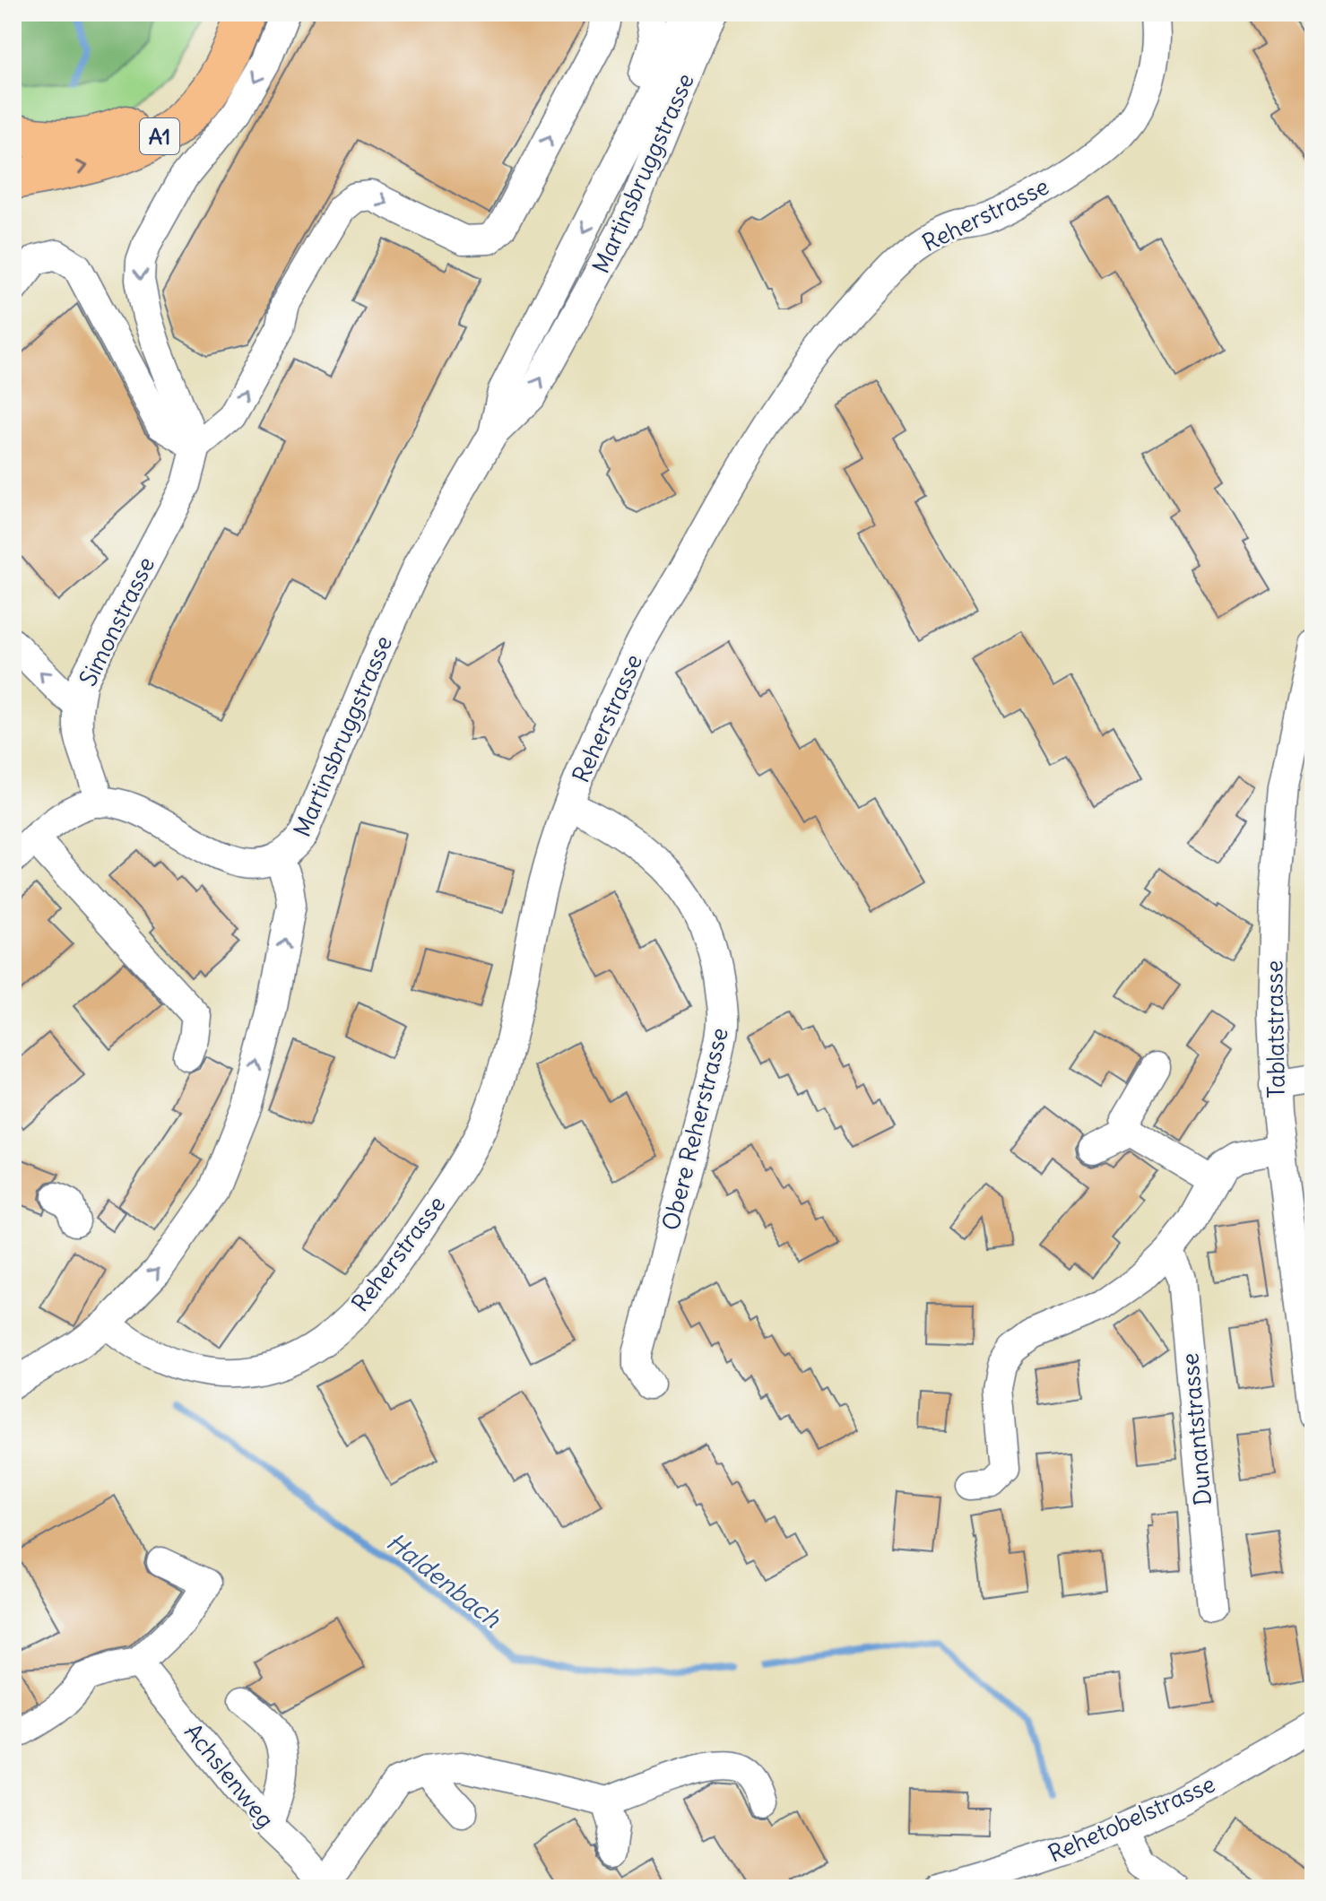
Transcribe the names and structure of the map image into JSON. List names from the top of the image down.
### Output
{
  "streets": {
    "highway": ["A1"],
    "street": [
      "Martinsbruggstrasse",
      "Reherstrasse",
      "Simonstrasse",
      "Tablatstrasse",
      "Obere Reherstrasse",
      "Dunantstrasse",
      "Achslenweg",
      "Rehetobelstrasse"
    ]
  },
  "crossings": [
    ["Martinsbruggstrasse", "Reherstrasse"],
    ["Reherstrasse", "Obere Reherstrasse"]
  ],
  "water": ["Haldenbach"]
}
